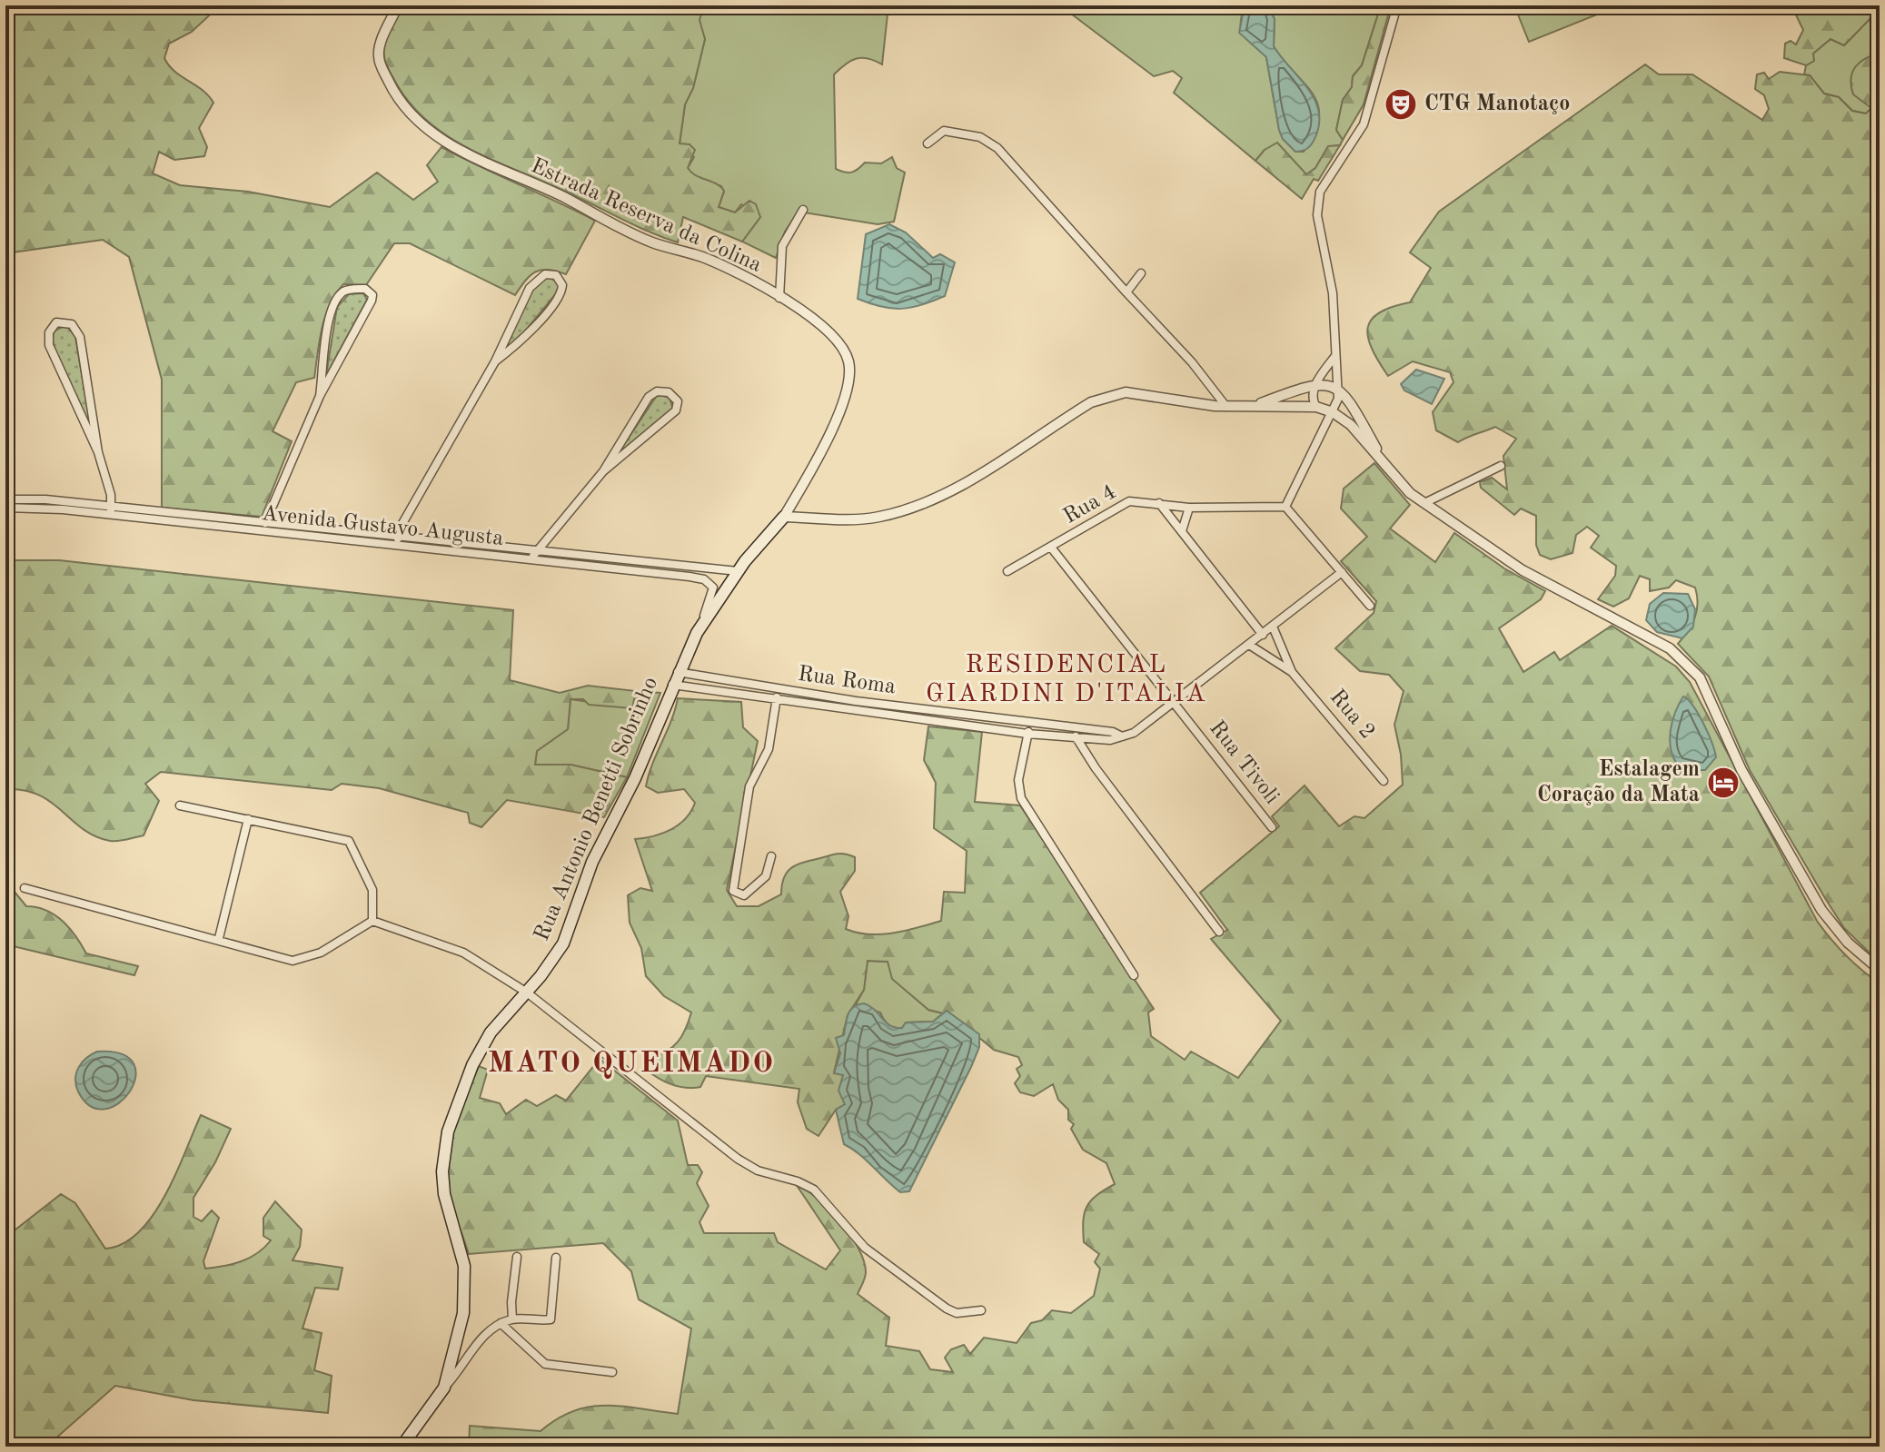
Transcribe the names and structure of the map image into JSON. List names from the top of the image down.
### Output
{
  "streets": {
    "main road": ["Rua Antonio Benetti Sobrinho"],
    "street": [
      "Estrada Reserva da Colina",
      "Rua 4",
      "Avenida Gustavo Augusta",
      "Rua Roma",
      "Rua 2",
      "Rua Tivoli"
    ]
  },
  "crossings": [
    ["Estrada Reserva da Colina", "Rua Antonio Benetti Sobrinho"],
    ["Rua 4", "Rua Tivoli"],
    ["Avenida Gustavo Augusta", "Rua Antonio Benetti Sobrinho"],
    ["Rua Roma", "Rua Tivoli"],
    ["Rua Roma", "Rua Antonio Benetti Sobrinho"]
  ],
  "districts": ["RESIDENCIAL GIARDINI D'ITALIA", "MATO QUEIMADO"],
  "places": {
    "theatre": ["CTG Manotaço"],
    "hotel": ["Estalagem Coração da Mata"]
  }
}
